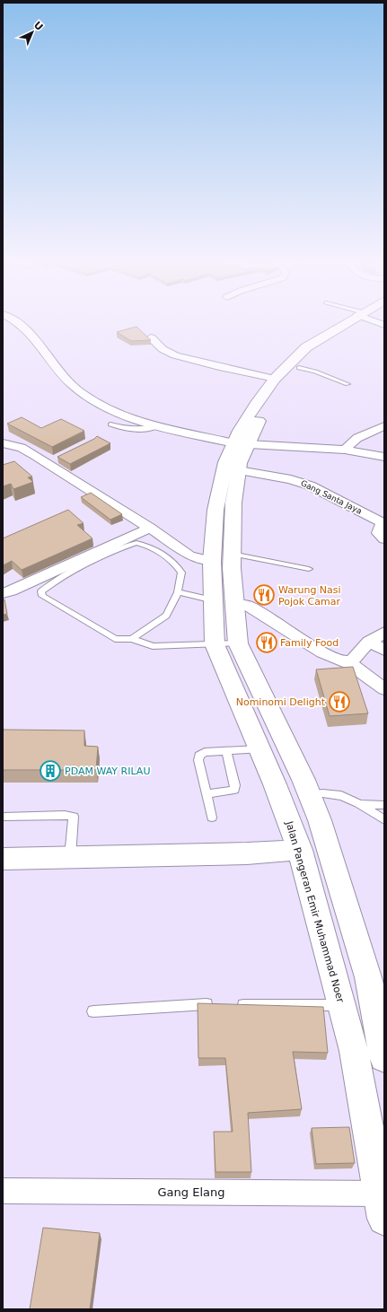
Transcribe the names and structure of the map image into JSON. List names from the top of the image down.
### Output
{
  "streets": {
    "main road": ["Jalan Pangeran Emir Muhammad Noer"],
    "street": ["Gang Santa Jaya", "Gang Elang"]
  },
  "crossings": [
    ["Gang Santa Jaya", "Jalan Pangeran Emir Muhammad Noer"],
    ["Jalan Pangeran Emir Muhammad Noer", "Gang Elang"]
  ],
  "places": {
    "restaurant": ["Warung Nasi Pojok Camar", "Family Food", "Nominomi Delight"],
    "building": ["PDAM WAY RILAU"]
  },
  "north": "top right"
}
